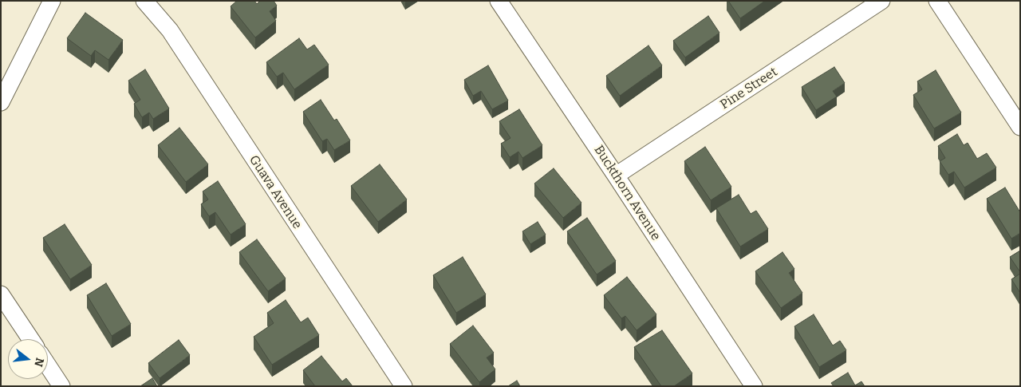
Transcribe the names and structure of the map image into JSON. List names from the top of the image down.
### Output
{
  "streets": {
    "street": ["Pine Street", "Guava Avenue", "Buckthorn Avenue"]
  },
  "crossings": [
    ["Pine Street", "Buckthorn Avenue"]
  ],
  "north": "right"
}
